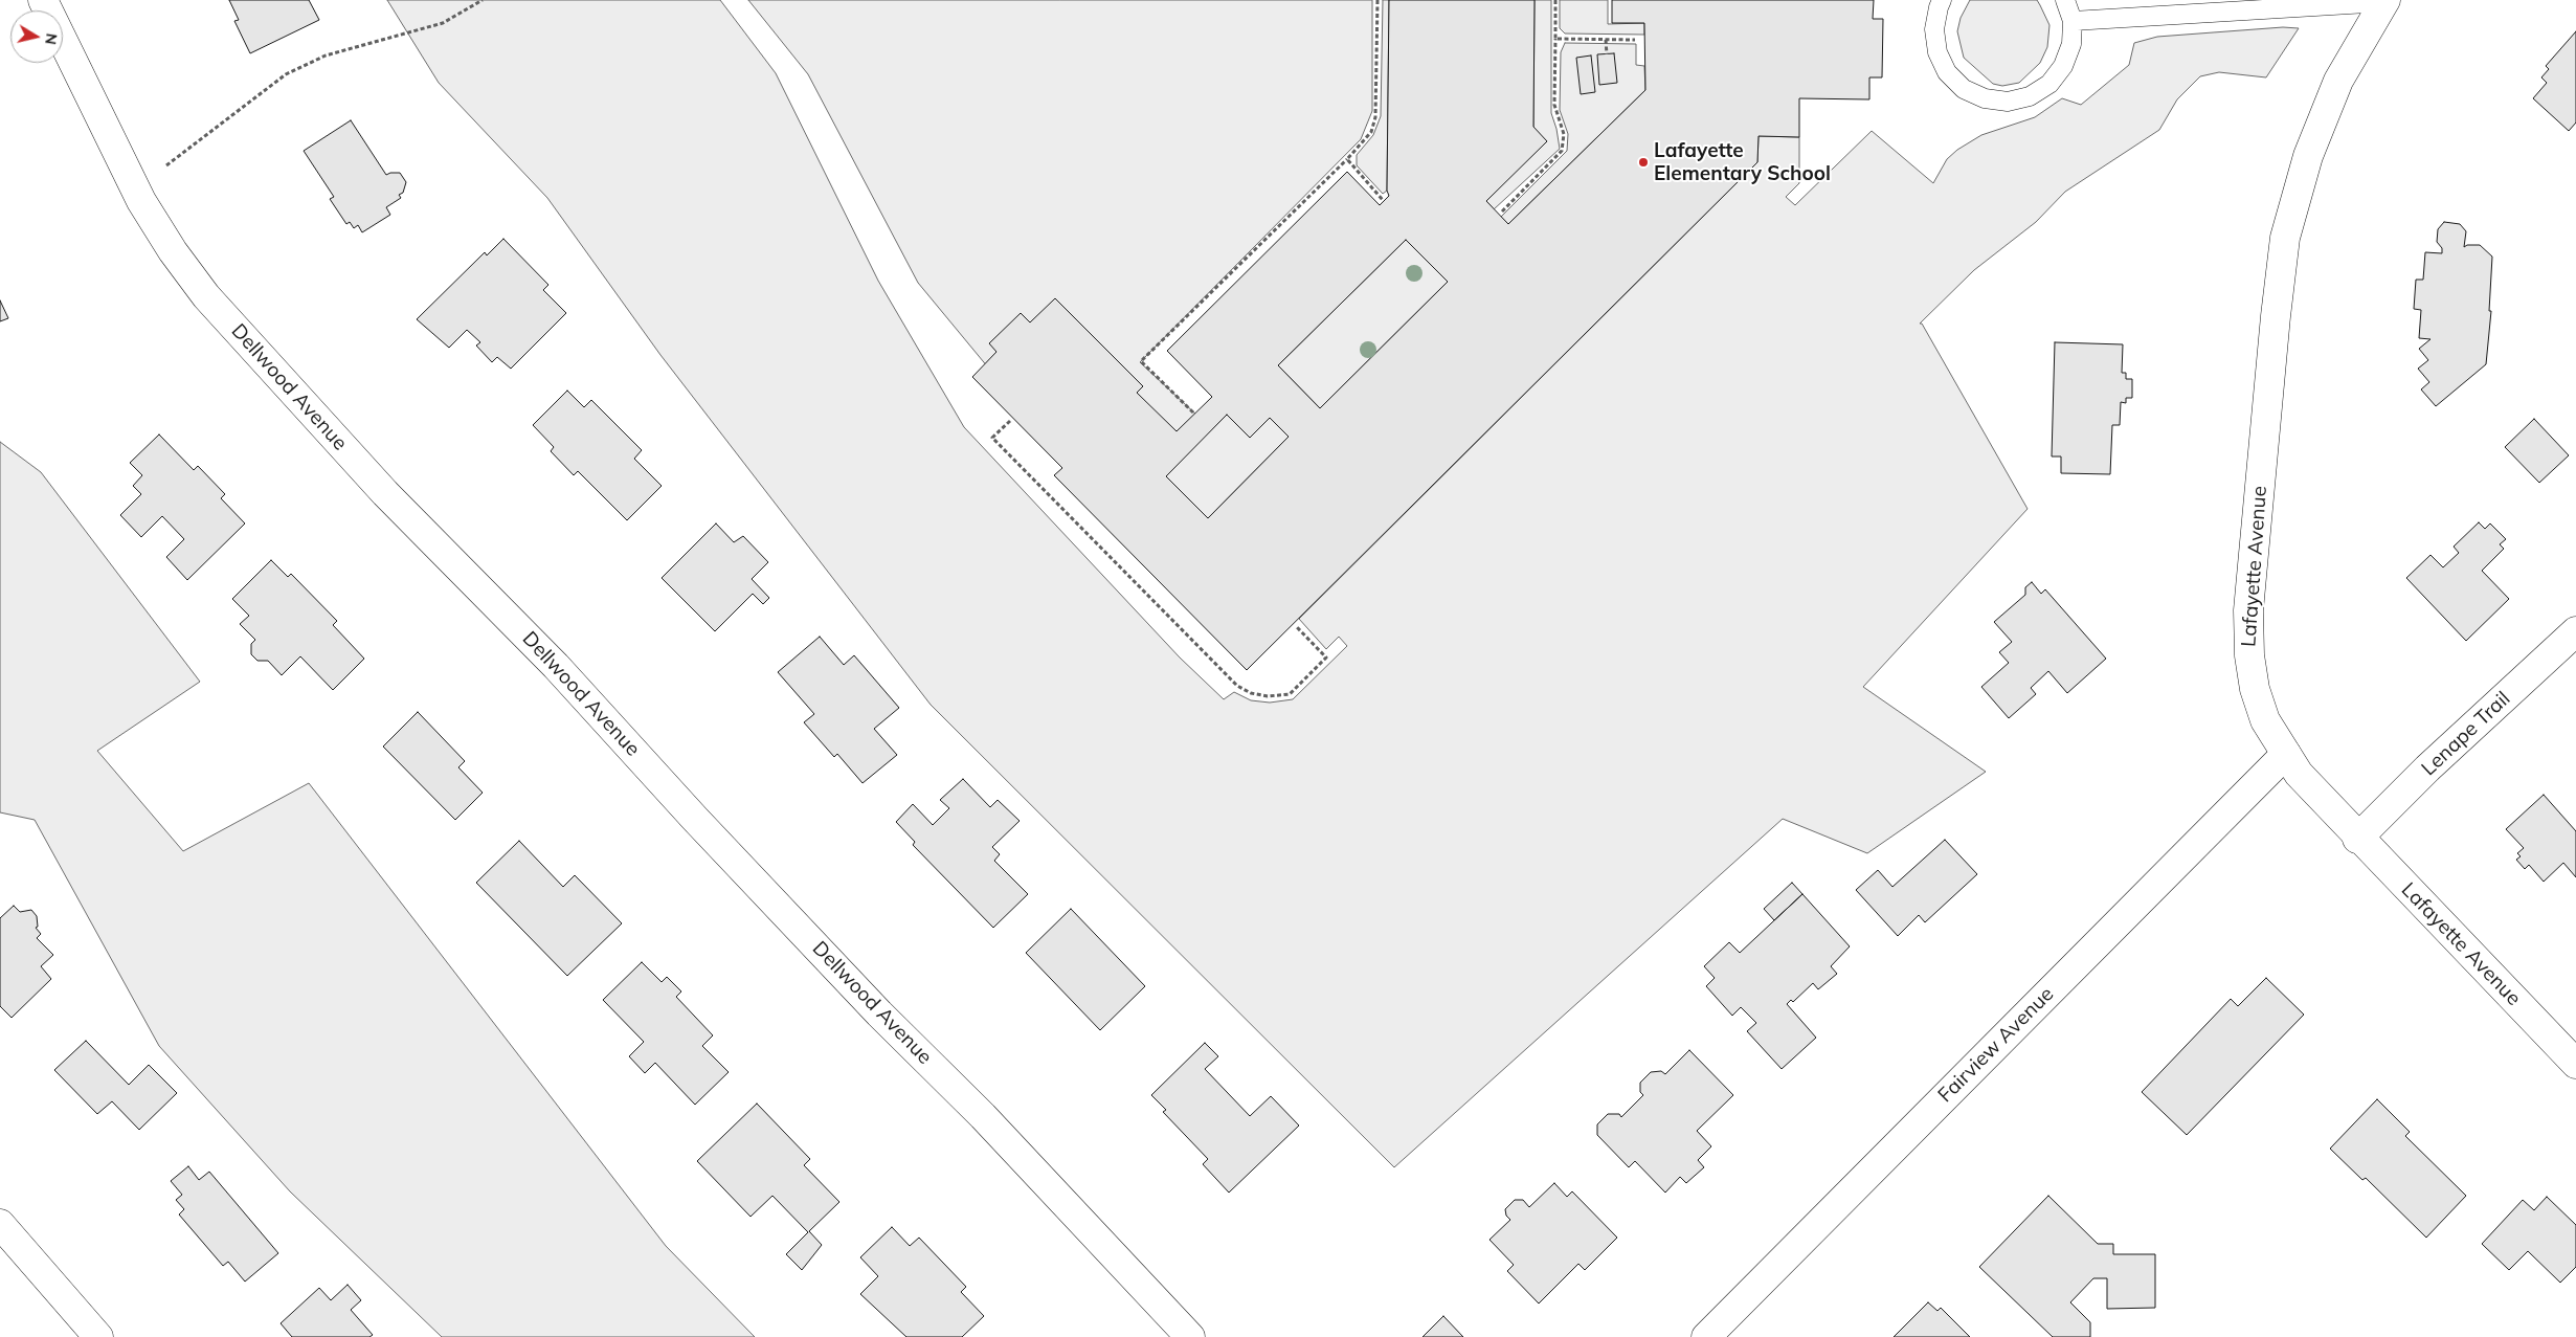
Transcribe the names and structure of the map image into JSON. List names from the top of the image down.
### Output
{
  "streets": {
    "street": [
      "Dellwood Avenue",
      "Lafayette Avenue",
      "Lenape Trail",
      "Fairview Avenue"
    ]
  },
  "crossings": [
    ["Lafayette Avenue", "Lenape Trail"],
    ["Lafayette Avenue", "Fairview Avenue"]
  ],
  "places": ["Lafayette Elementary School"],
  "north": "right"
}
